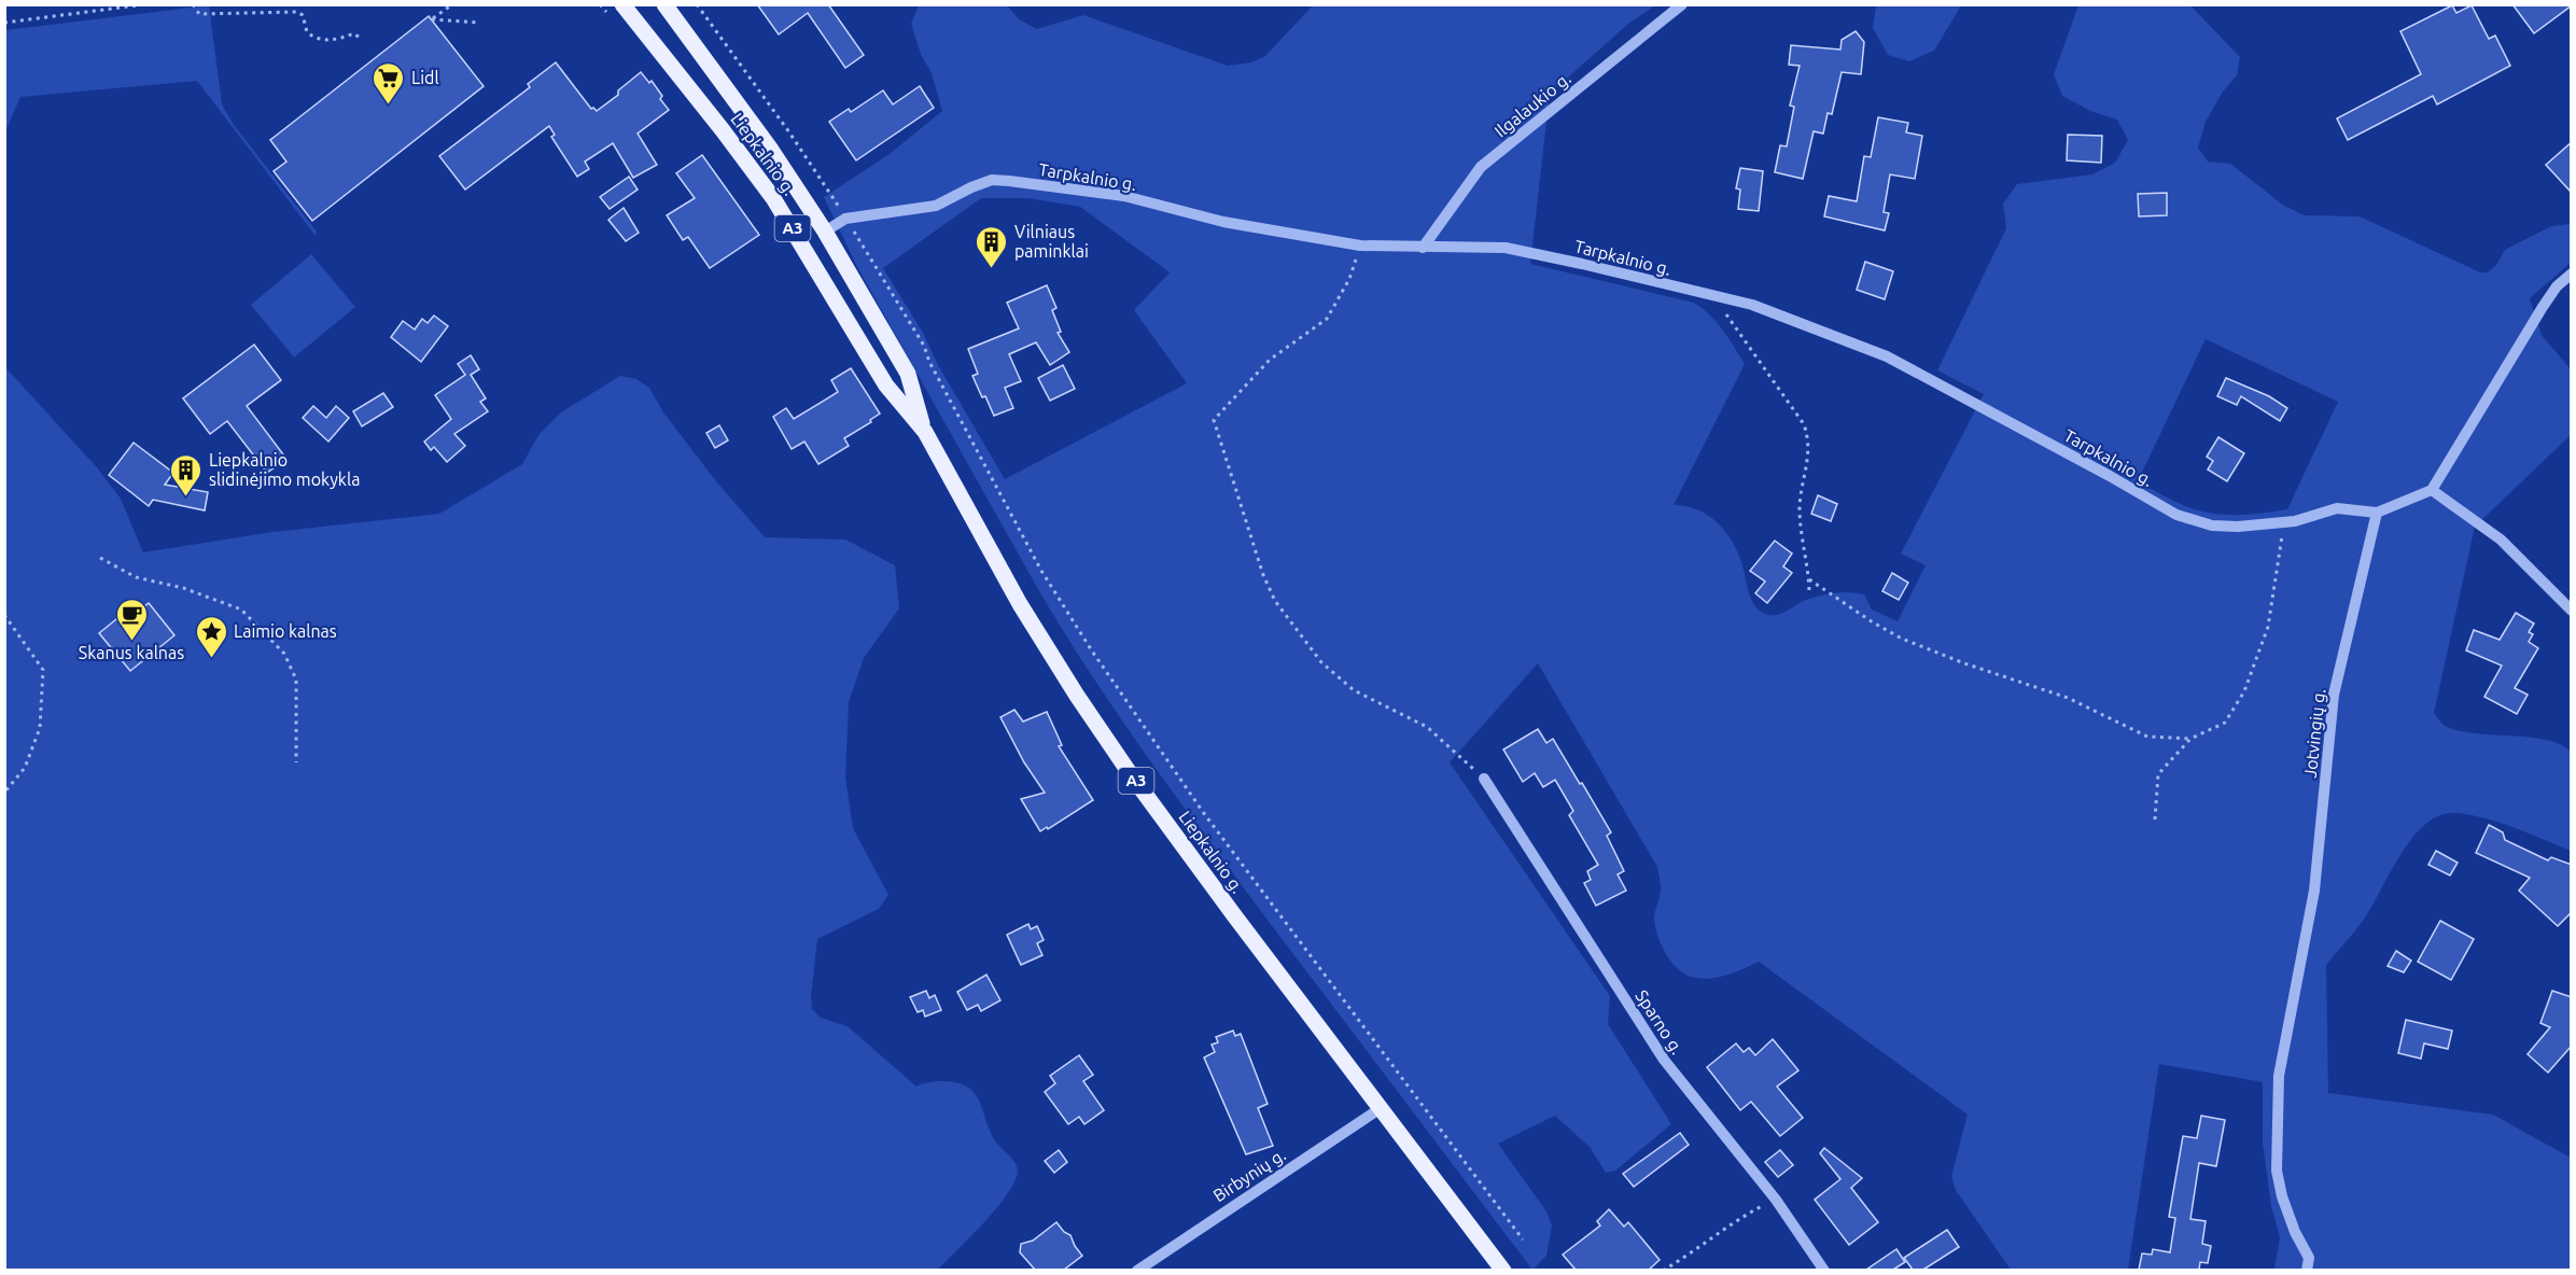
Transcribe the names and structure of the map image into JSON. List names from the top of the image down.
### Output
{
  "streets": {
    "main road": ["Liepkalnio g.", "A3"],
    "street": [
      "Ilgalaukio g.",
      "Tarpkalnio g.",
      "Jotvingių g.",
      "Sparno g.",
      "Birbynių g."
    ]
  },
  "crossings": [
    ["Ilgalaukio g.", "Tarpkalnio g."],
    ["Liepkalnio g.", "Tarpkalnio g."],
    ["Liepkalnio g.", "Birbynių g."],
    ["Tarpkalnio g.", "Jotvingių g."]
  ],
  "places": {
    "supermarket": ["Lidl"],
    "building": ["Vilniaus paminklai", "Liepkalnio slidinėjimo mokykla"],
    "cafe": ["Skanus kalnas"],
    "place": ["Laimio kalnas"]
  }
}
